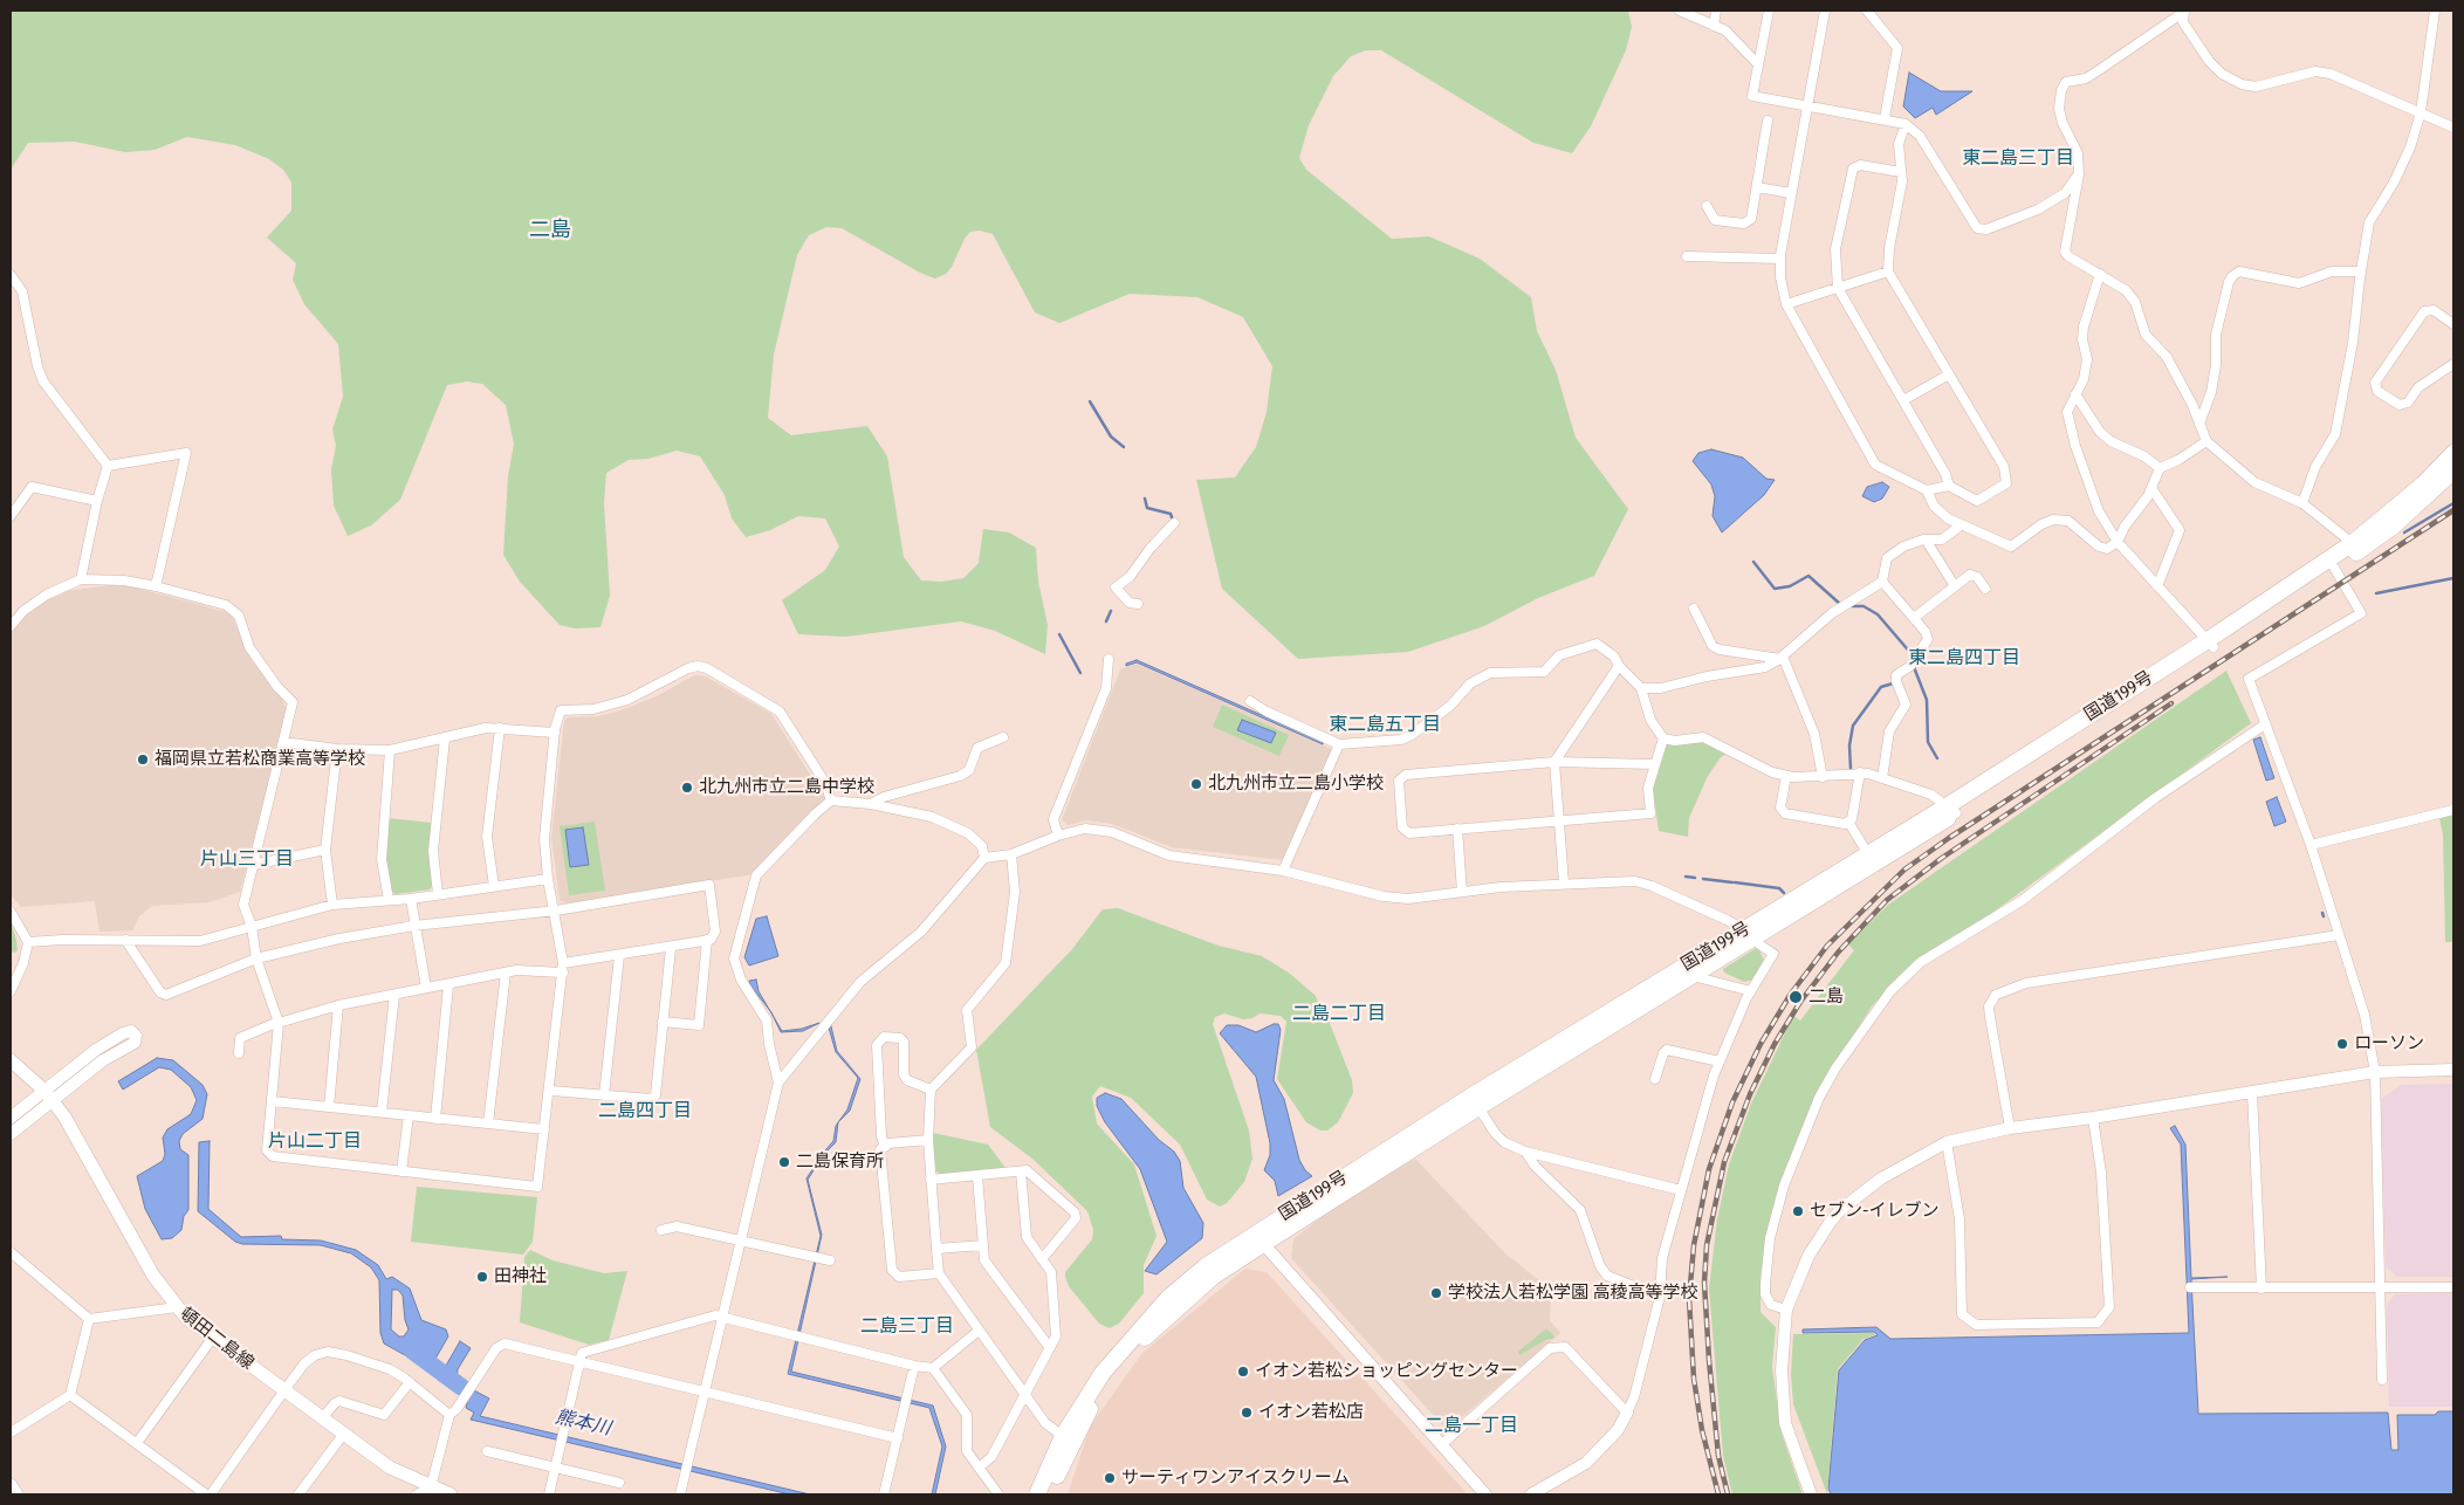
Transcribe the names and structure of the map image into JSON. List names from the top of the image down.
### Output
{
  "streets": {
    "highway": ["国道199号"],
    "main road": ["頓田二島線"]
  },
  "districts": [
    "東二島三丁目",
    "二島",
    "東二島四丁目",
    "東二島五丁目",
    "片山三丁目",
    "二島二丁目",
    "二島四丁目",
    "片山二丁目",
    "二島三丁目",
    "二島一丁目"
  ],
  "water": ["熊本川"],
  "places": [
    "福岡県立若松商業高等学校",
    "北九州市立二島小学校",
    "北九州市立二島中学校",
    "二島",
    "ローソン",
    "二島保育所",
    "セブン-イレブン",
    "田神社",
    "学校法人若松学園 高稜高等学校",
    "イオン若松ショッピングセンター",
    "イオン若松店",
    "サーティワンアイスクリーム"
  ]
}
